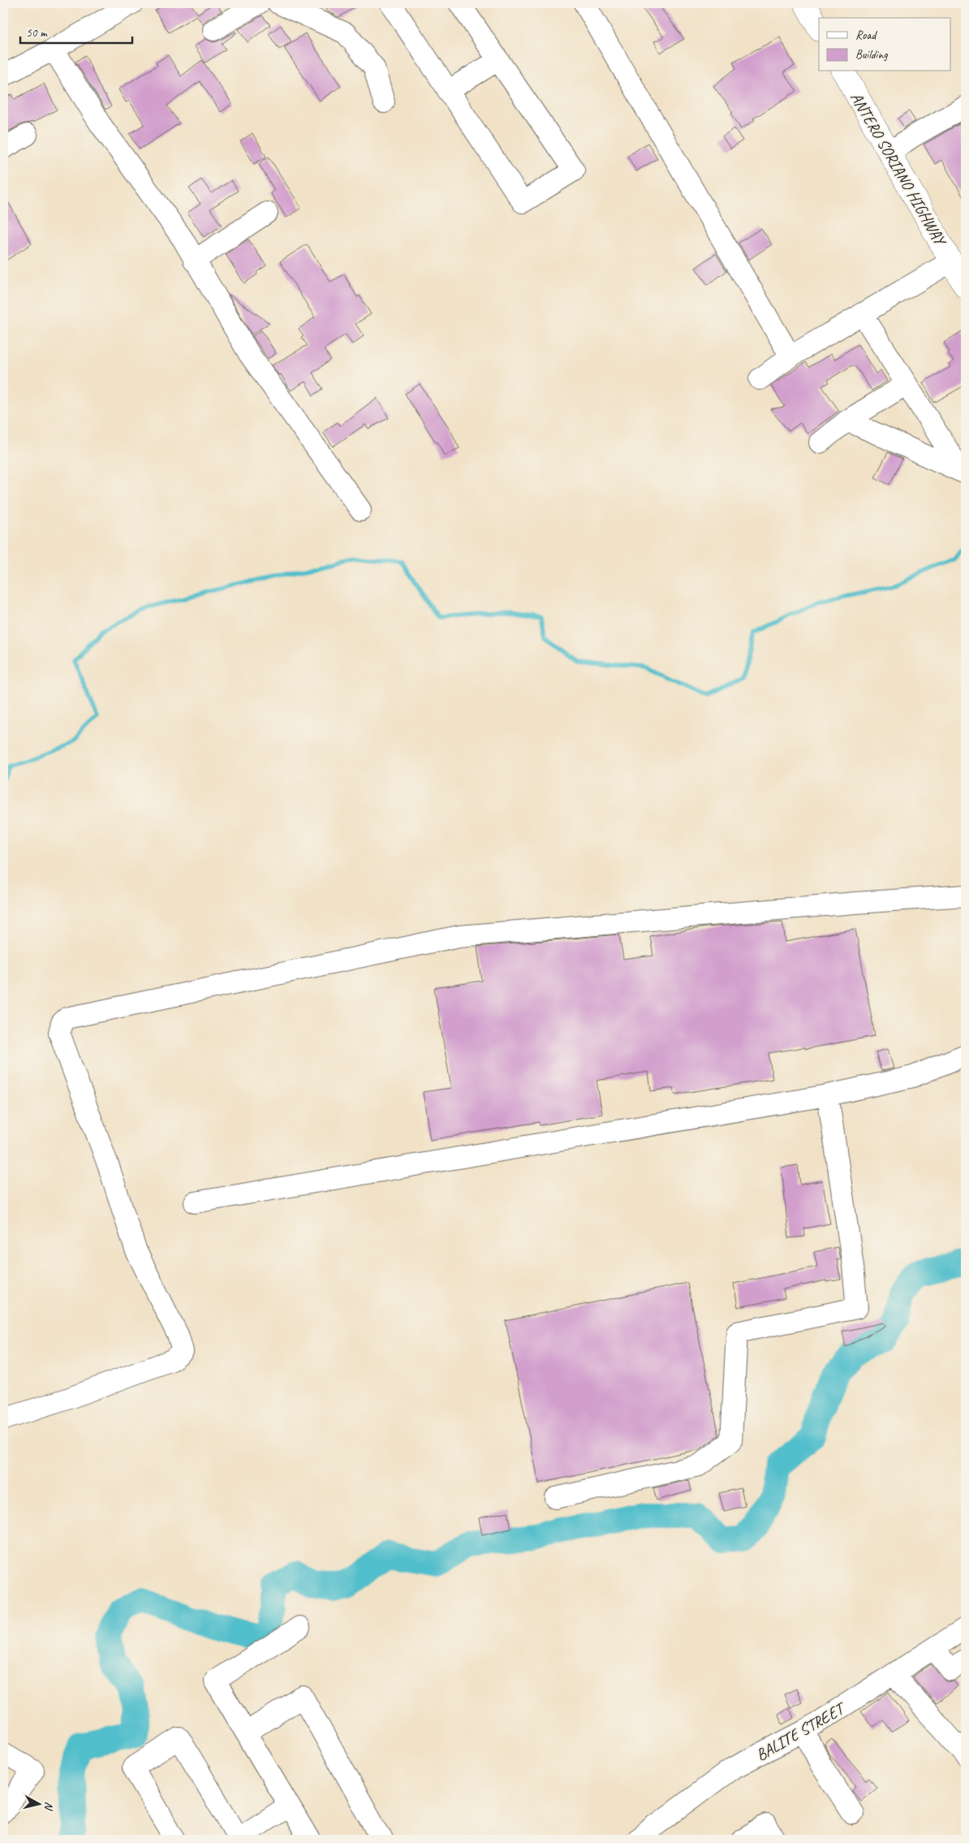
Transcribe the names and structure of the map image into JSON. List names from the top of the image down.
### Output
{
  "streets": {
    "main road": ["ANTERO SORIANO HIGHWAY"],
    "street": ["BALITE STREET"]
  },
  "legend": ["Road", "Building"],
  "scale_bar": "50 m",
  "north": "right"
}
